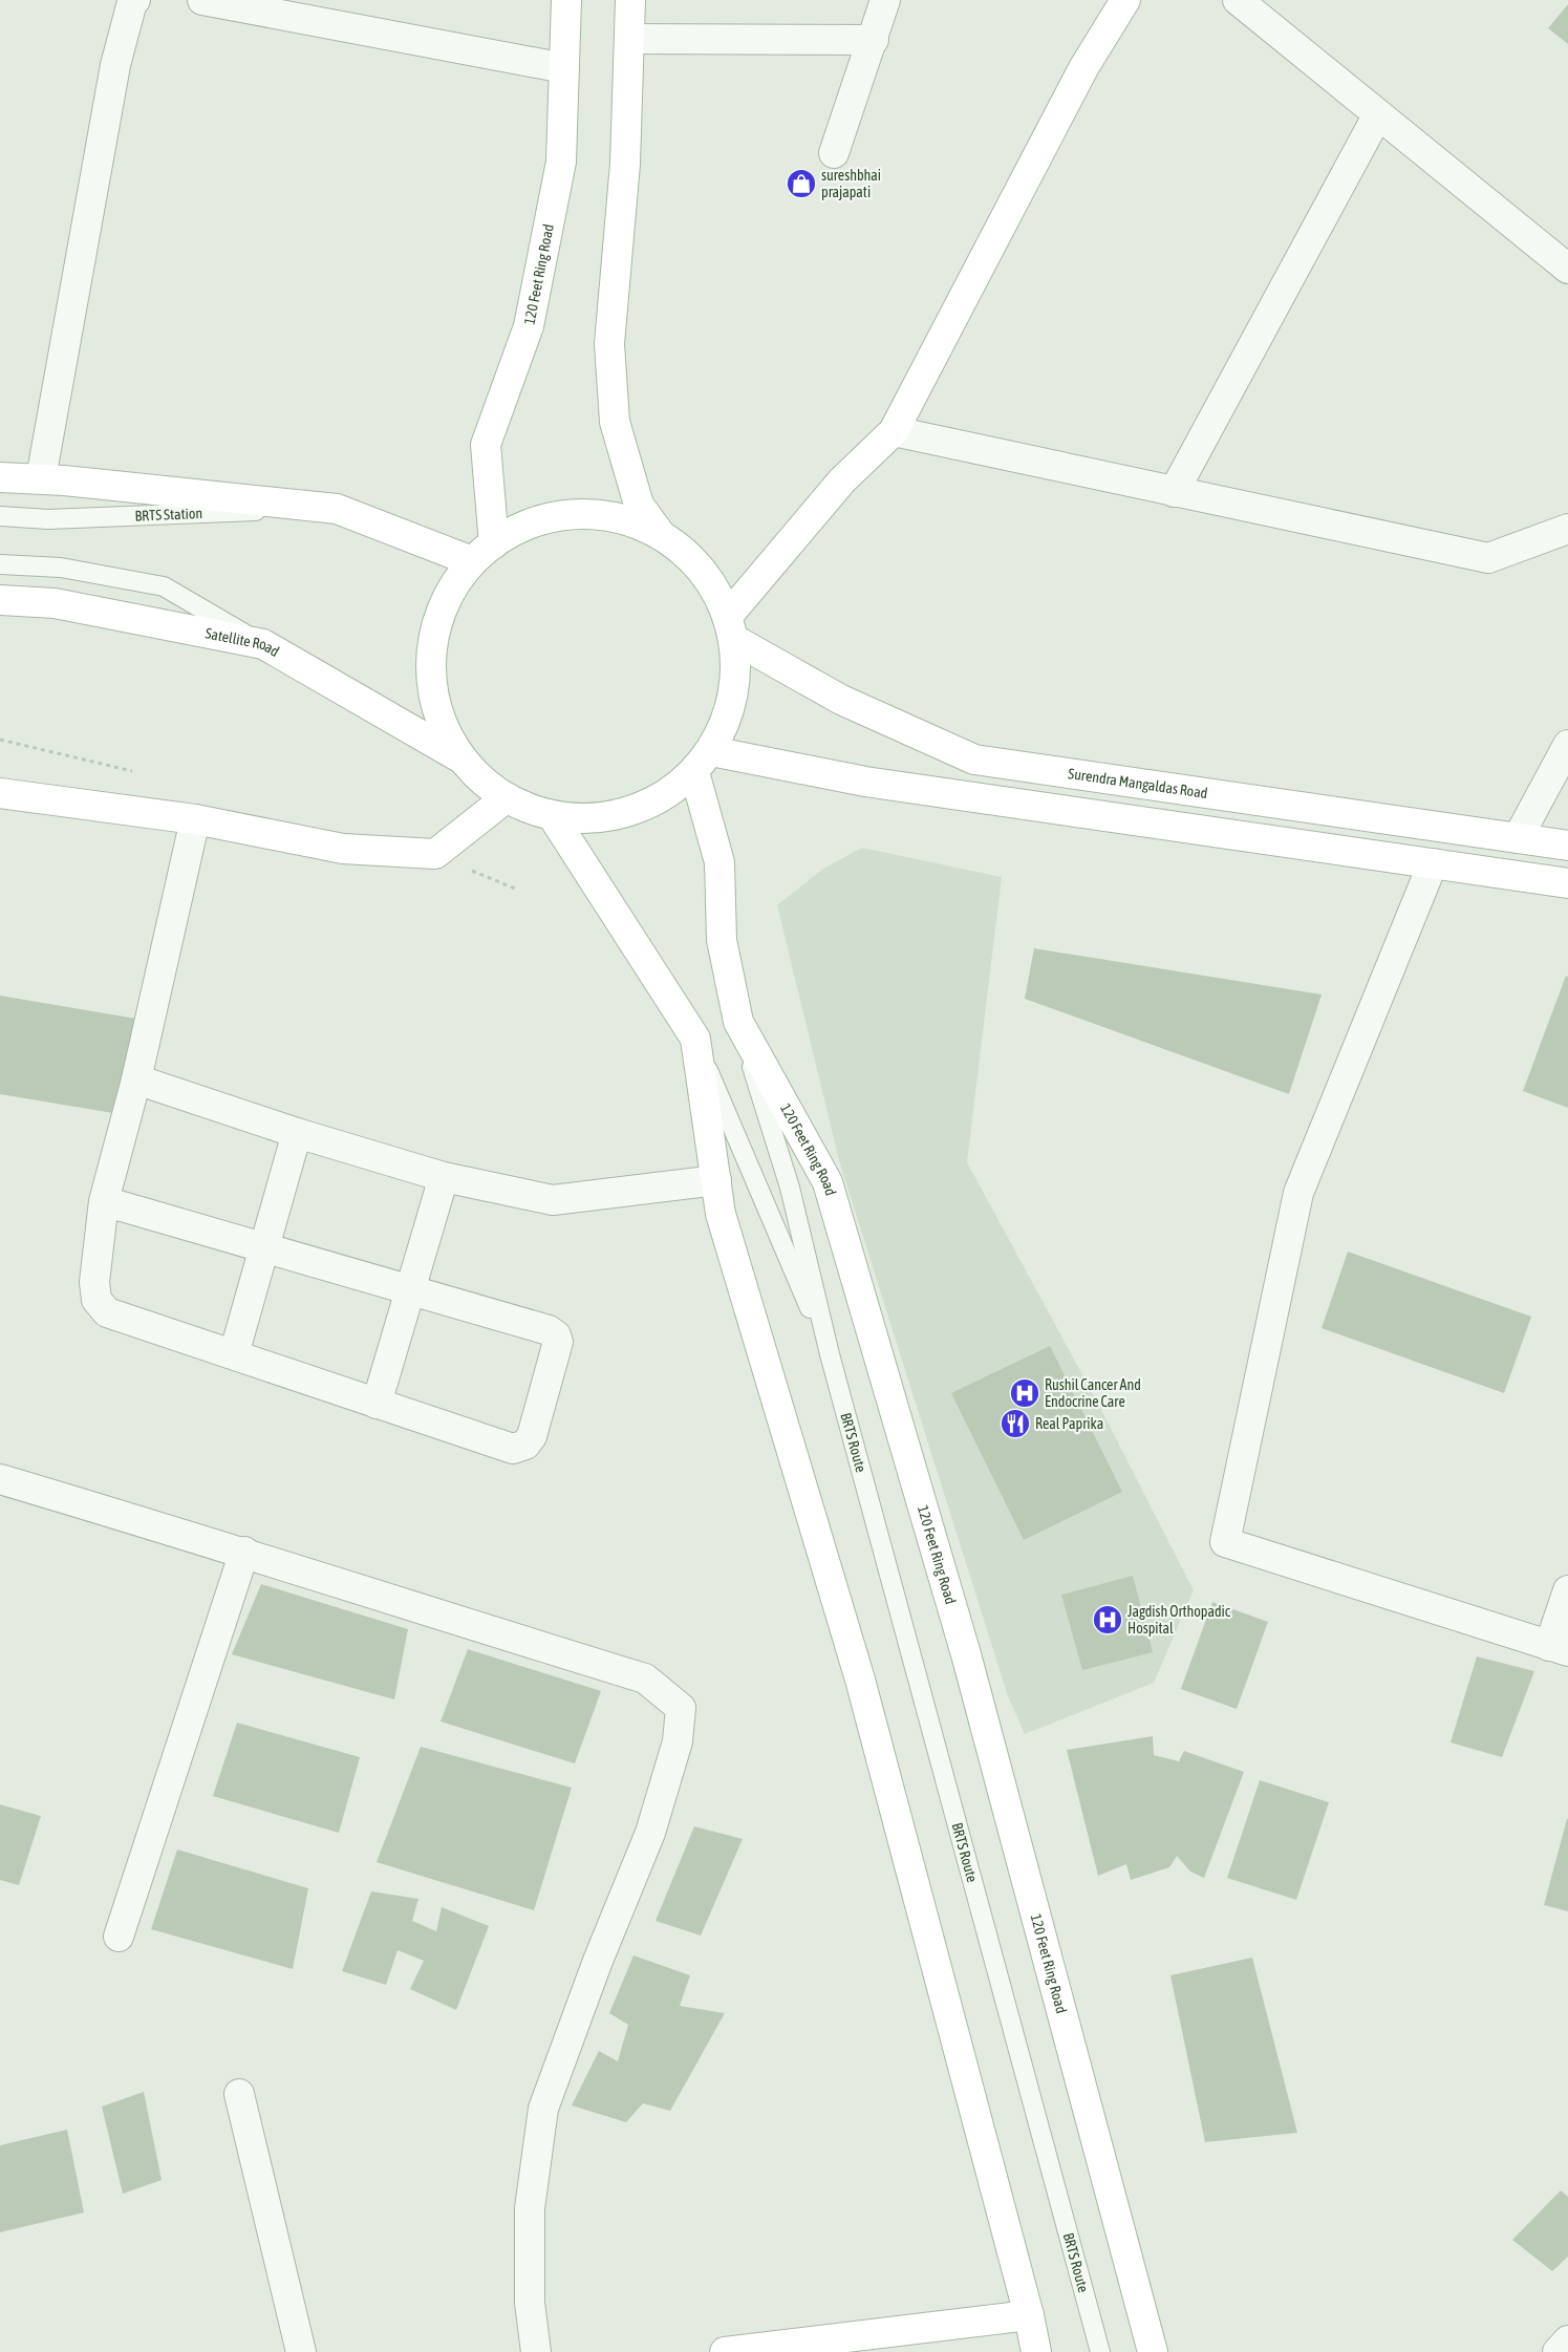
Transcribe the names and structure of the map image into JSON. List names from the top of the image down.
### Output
{
  "streets": {
    "main road": ["120 Feet Ring Road", "Satellite Road", "Surendra Mangaldas Road"],
    "lane": ["BRTS Station", "BRTS Route"]
  },
  "crossings": [
    ["120 Feet Ring Road", "BRTS Route"]
  ],
  "places": {
    "shop": ["sureshbhai prajapati"],
    "hospital": ["Rushil Cancer And Endocrine Care", "Jagdish Orthopadic Hospital"],
    "restaurant": ["Real Paprika"]
  }
}
